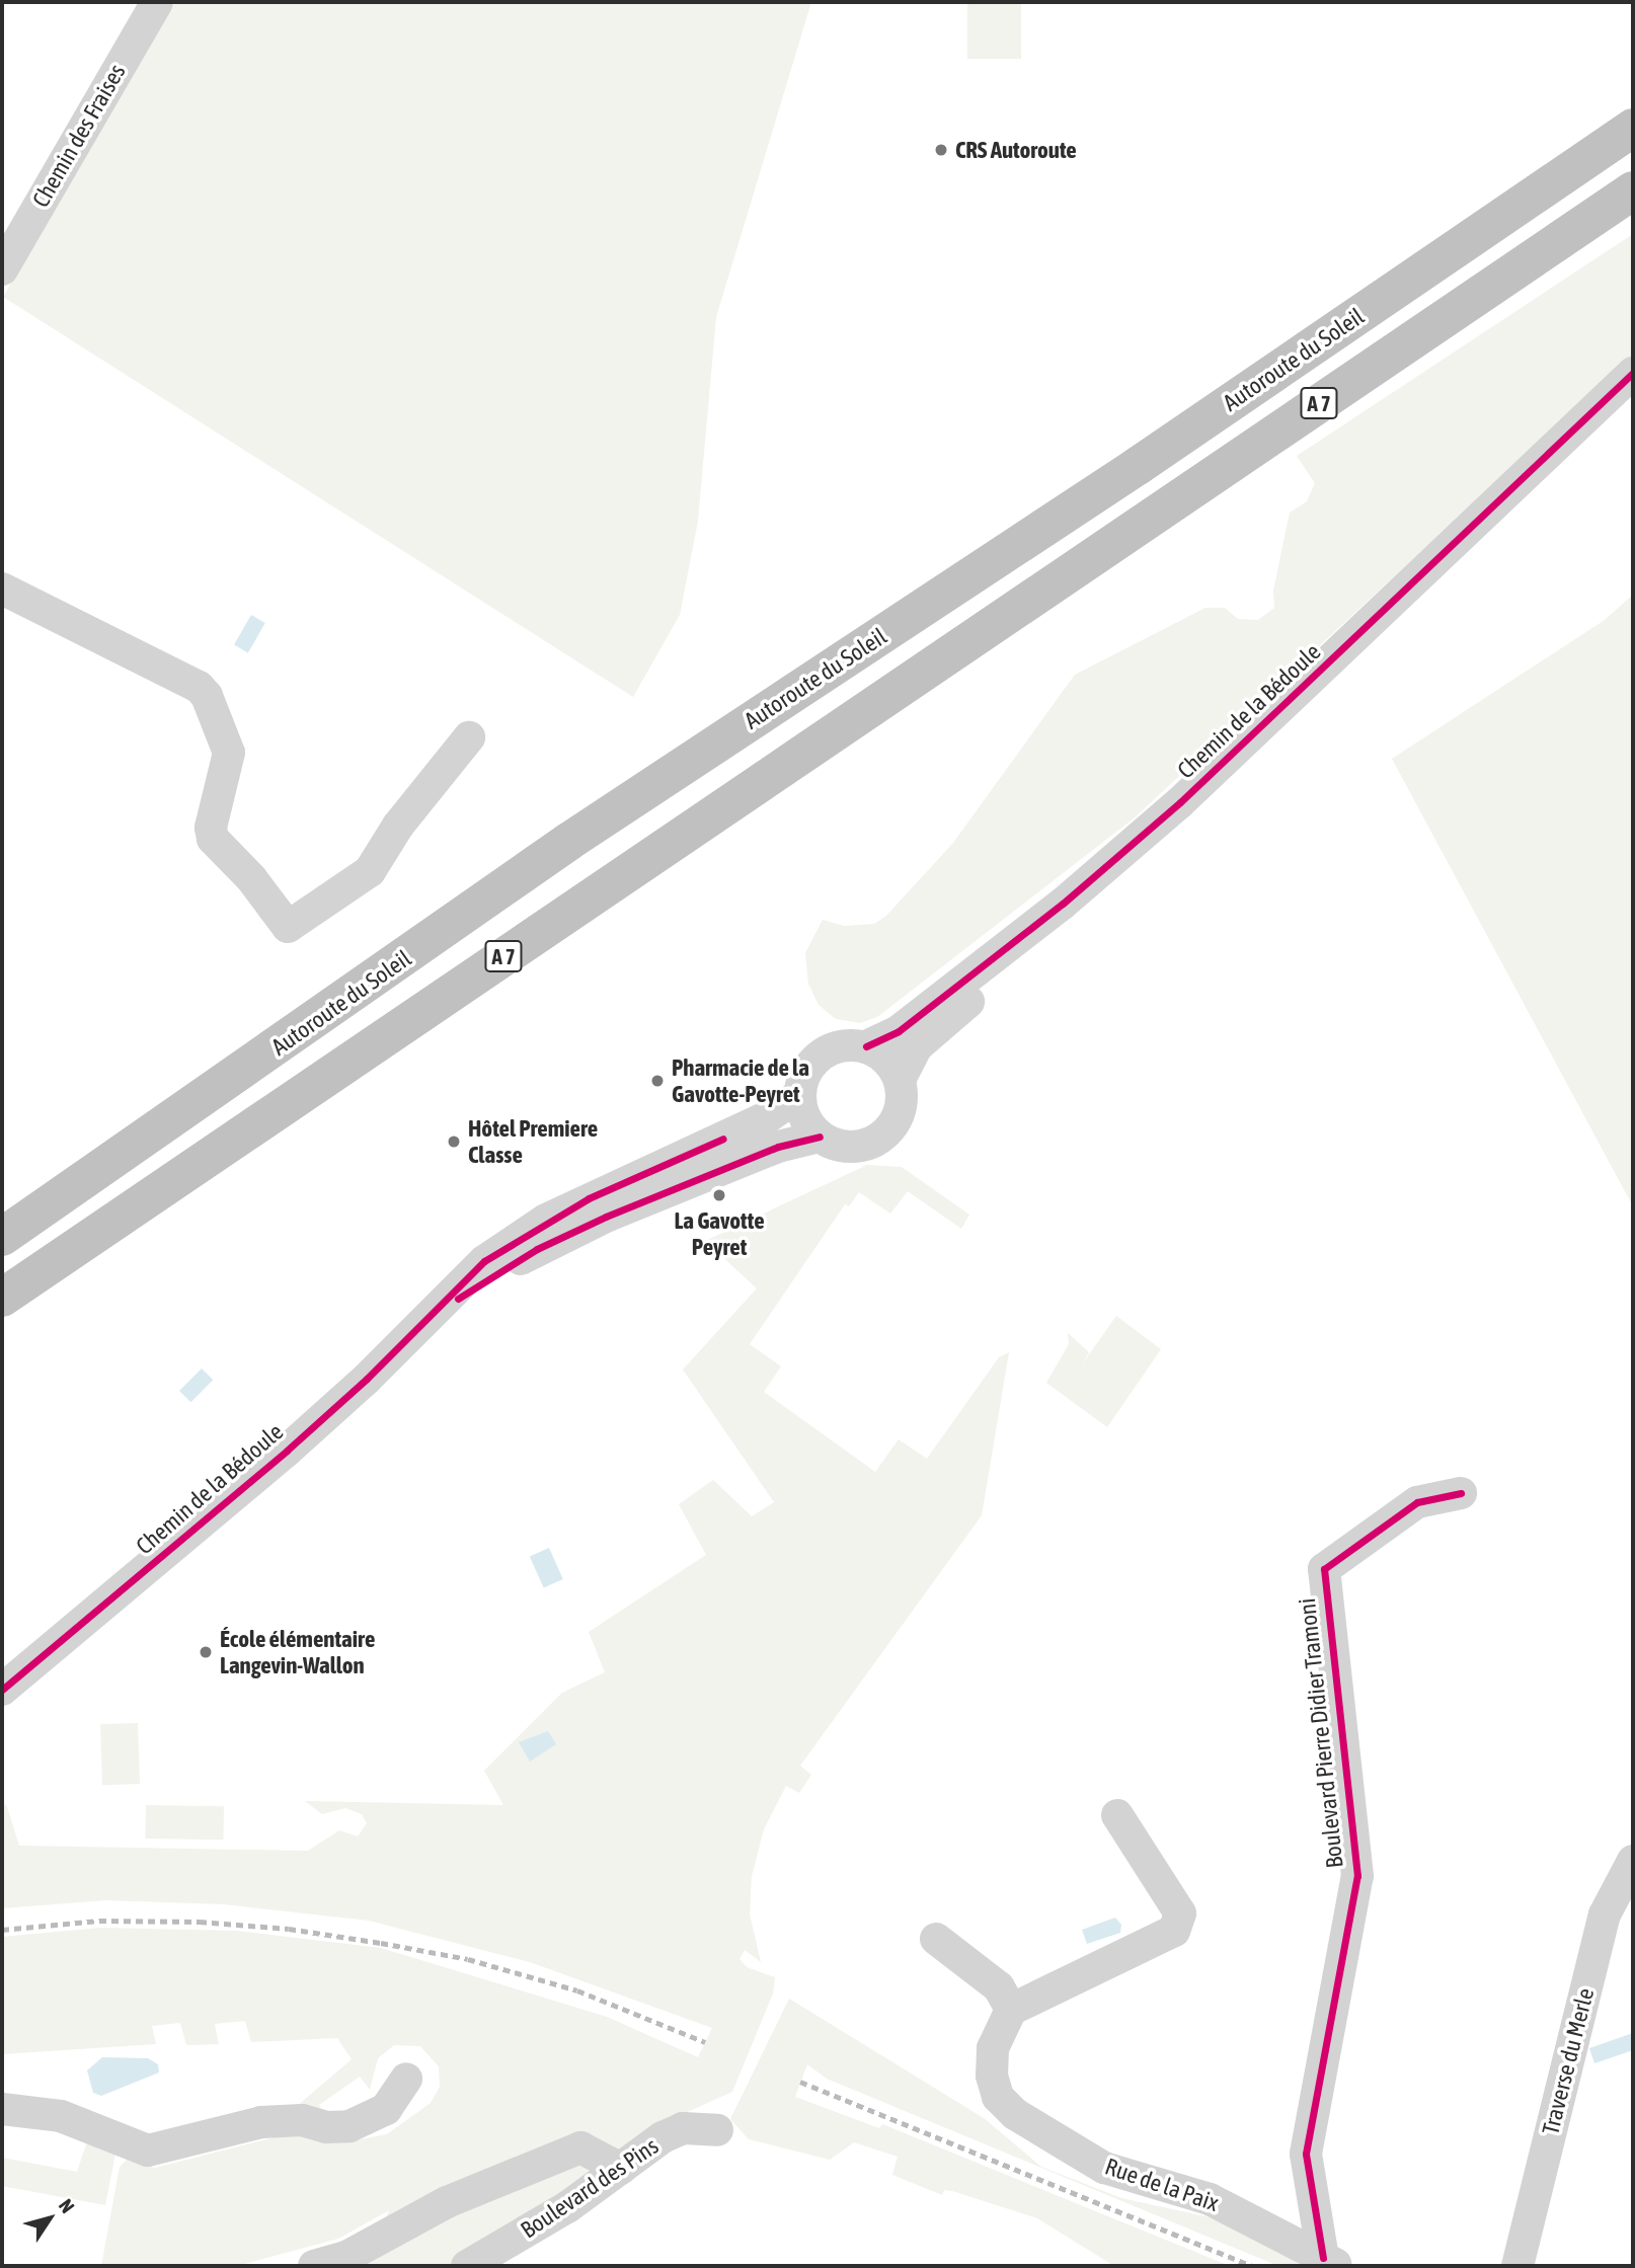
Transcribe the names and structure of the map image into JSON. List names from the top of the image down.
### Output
{
  "streets": {
    "highway": ["Autoroute du Soleil", "A 7"],
    "street": [
      "Chemin des Fraises",
      "Chemin de la Bédoule",
      "Boulevard Pierre Didier Tramoni",
      "Traverse du Merle",
      "Rue de la Paix",
      "Boulevard des Pins"
    ]
  },
  "crossings": [
    ["Boulevard Pierre Didier Tramoni", "Rue de la Paix"]
  ],
  "places": [
    "CRS Autoroute",
    "Pharmacie de la Gavotte-Peyret",
    "Hôtel Premiere Classe",
    "La Gavotte Peyret",
    "École élémentaire Langevin-Wallon"
  ],
  "north": "top right"
}
